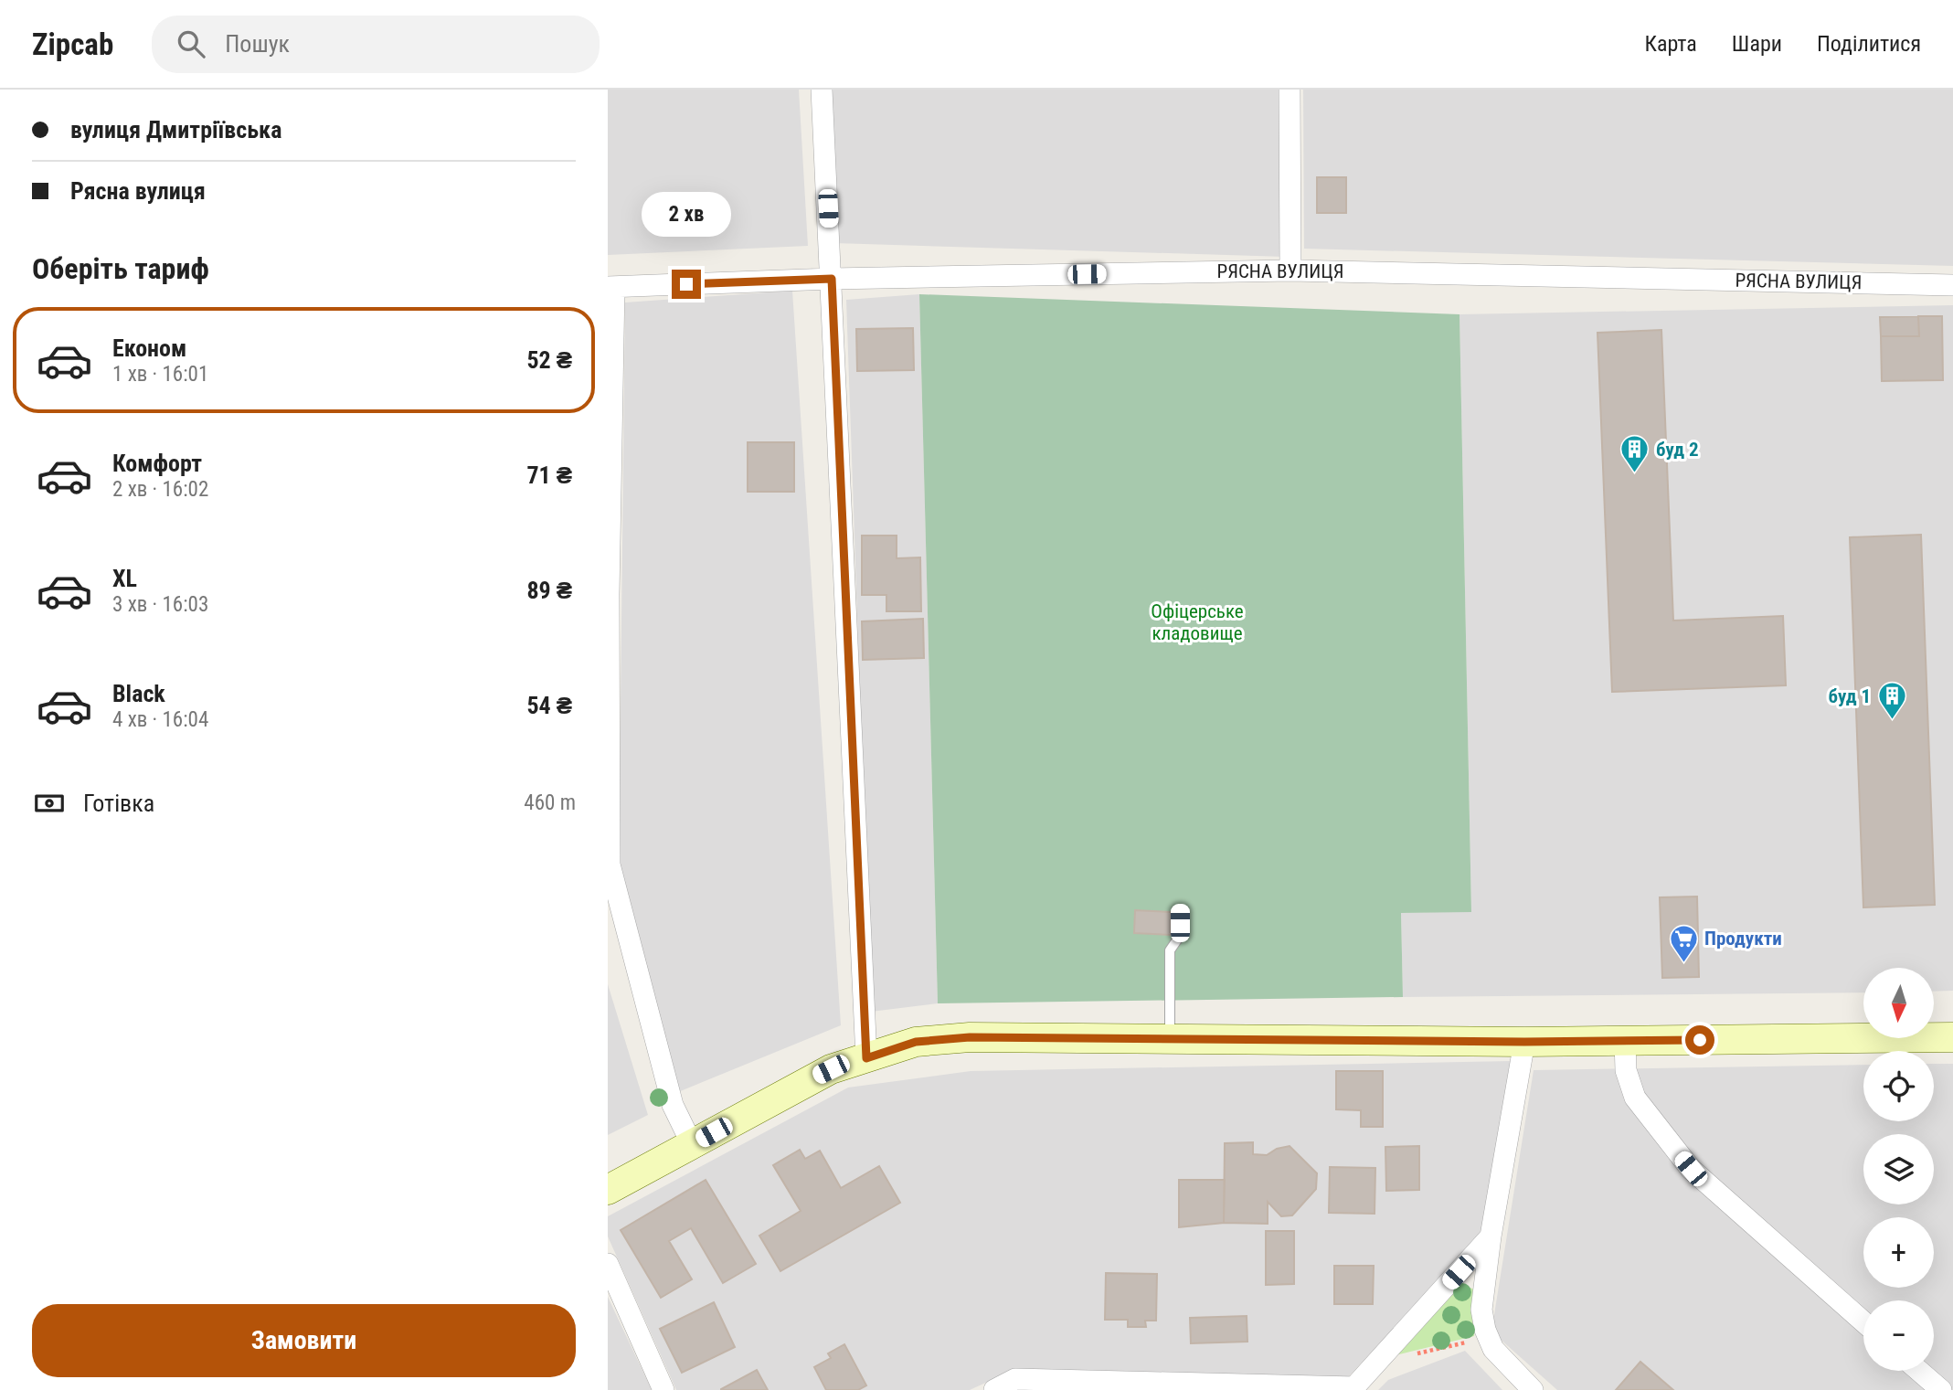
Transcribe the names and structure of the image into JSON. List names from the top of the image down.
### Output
{
  "streets": {
    "street": ["РЯСНА ВУЛИЦЯ"]
  },
  "parks": ["Офіцерське кладовище"],
  "places": {
    "building": ["буд 2", "буд 1"],
    "supermarket": ["Продукти"]
  },
  "north": "bottom",
  "page": {
    "header": "Zipcab",
    "search": "Пошук",
    "nav": ["Карта", "Шари", "Поділитися"],
    "banner": ["вулиця Дмитріївська", "Рясна вулиця"],
    "bubble": "2 хв",
    "heading": "Оберіть тариф",
    "list": [
      {
        "name": "Економ",
        "note": "1 хв · 16:01",
        "value": "52 ₴"
      },
      {
        "name": "Комфорт",
        "note": "2 хв · 16:02",
        "value": "71 ₴"
      },
      {
        "name": "XL",
        "note": "3 хв · 16:03",
        "value": "89 ₴"
      },
      {
        "name": "Black",
        "note": "4 хв · 16:04",
        "value": "54 ₴"
      }
    ],
    "pay": ["Готівка", "460 m"],
    "map_buttons": ["+", "−"],
    "buttons": "Замовити"
  }
}
